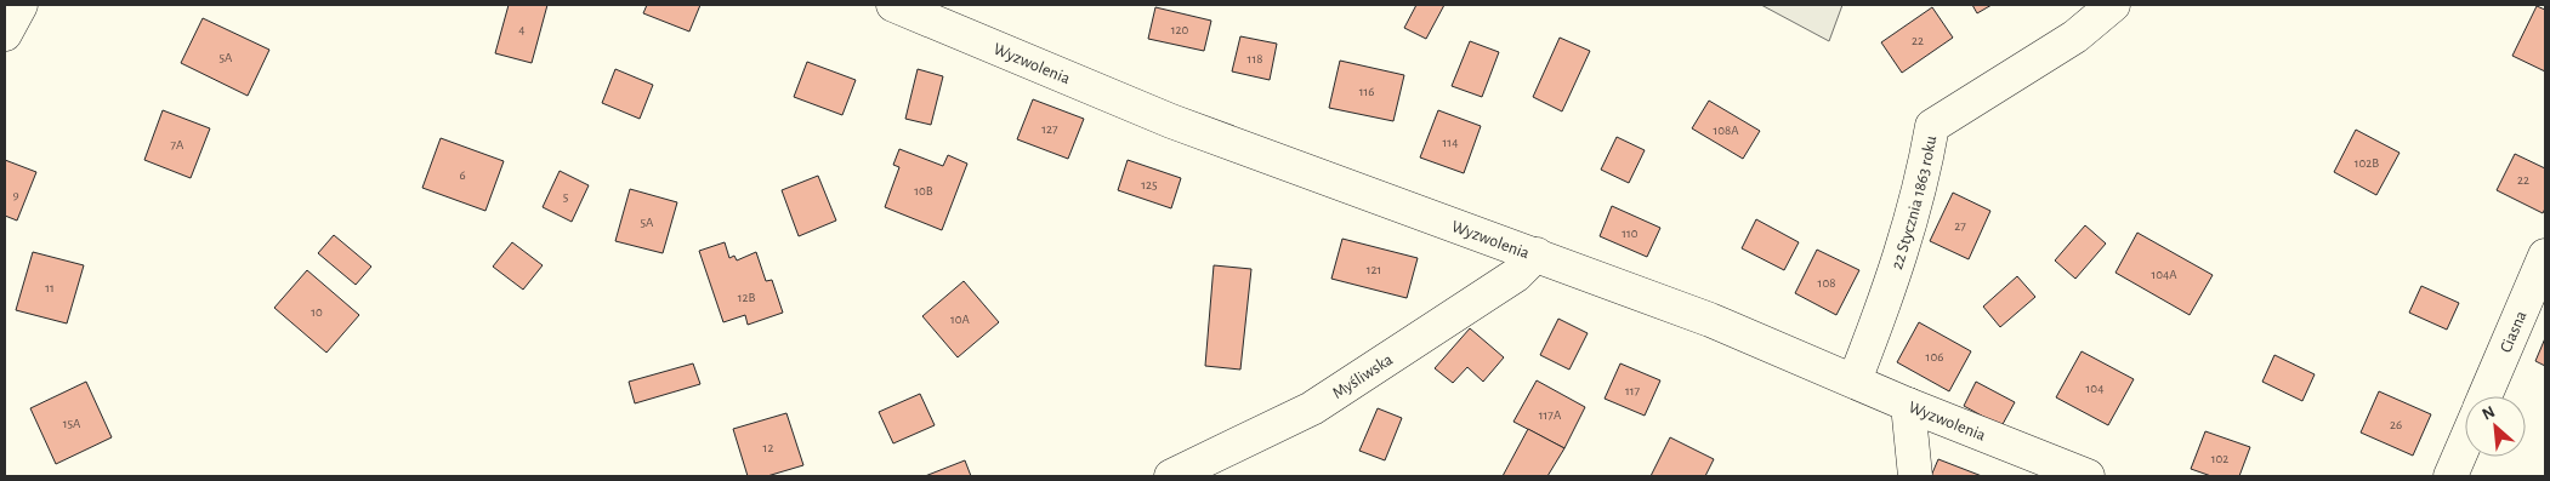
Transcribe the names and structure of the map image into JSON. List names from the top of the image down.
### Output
{
  "streets": {
    "street": [
      "Wyzwolenia",
      "22 Stycznia 1863 roku",
      "Ciasna",
      "Myśliwska"
    ]
  },
  "crossings": [
    ["Wyzwolenia", "22 Stycznia 1863 roku"],
    ["Wyzwolenia", "Myśliwska"]
  ],
  "house_numbers": [
    "4",
    "120",
    "22",
    "5A",
    "118",
    "116",
    "127",
    "108A",
    "114",
    "7A",
    "102B",
    "6",
    "22",
    "125",
    "10B",
    "9",
    "5",
    "5A",
    "27",
    "110",
    "121",
    "104A",
    "108",
    "11",
    "12B",
    "10",
    "10A",
    "106",
    "104",
    "117",
    "117A",
    "15A",
    "26",
    "12",
    "102"
  ],
  "north": "top left"
}
